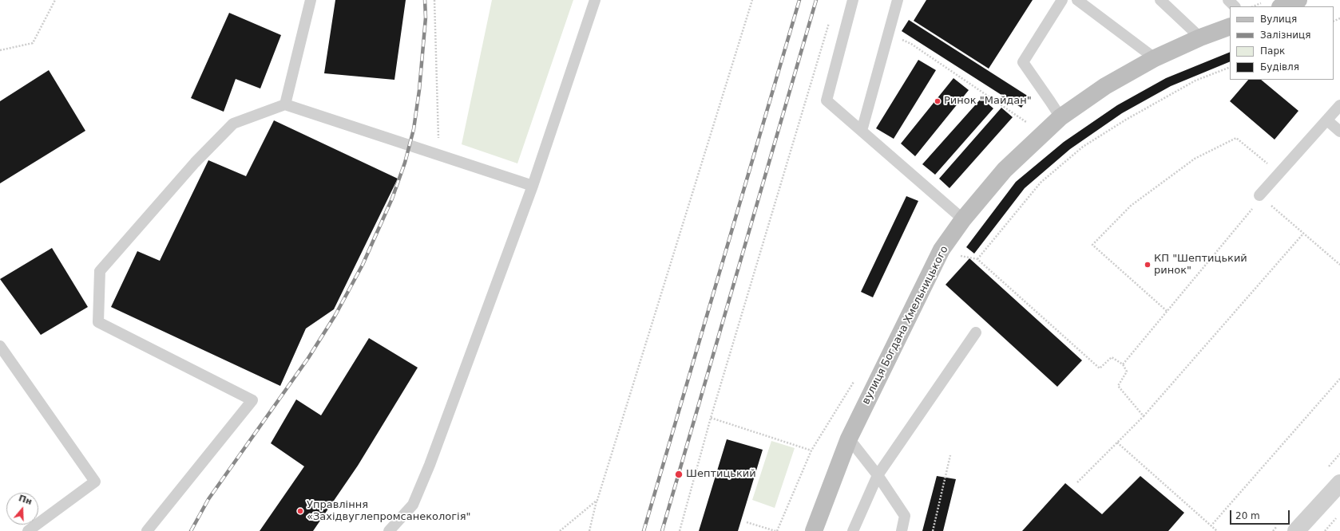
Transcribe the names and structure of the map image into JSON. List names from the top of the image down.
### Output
{
  "streets": {
    "street": ["вулиця Богдана Хмельницького"]
  },
  "places": [
    "Ринок \"Майдан\"",
    "КП \"Шептицький ринок\"",
    "Шептицький",
    "Управління «Західвуглепромсанекологія\""
  ],
  "legend": [
    "Вулиця",
    "Залізниця",
    "Парк",
    "Будівля"
  ],
  "scale_bar": "20 m",
  "north": "top"
}
